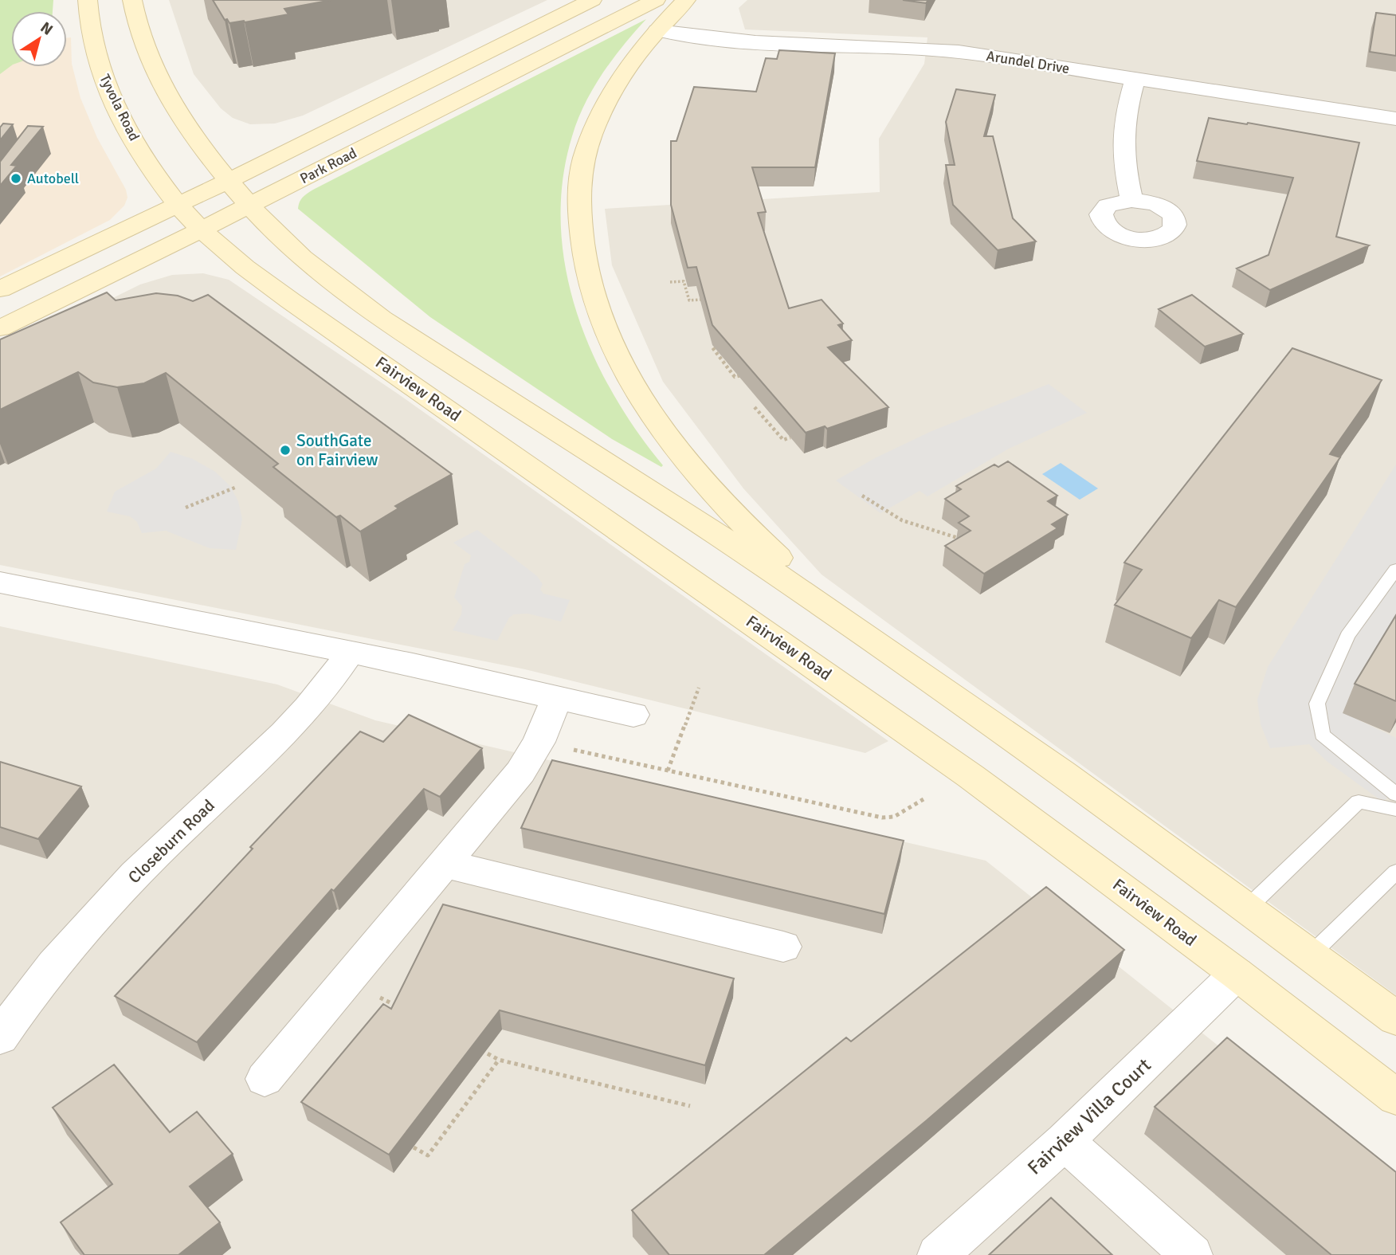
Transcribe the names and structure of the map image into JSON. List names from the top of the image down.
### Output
{
  "streets": {
    "main road": ["Tyvola Road", "Park Road", "Fairview Road"],
    "street": ["Arundel Drive", "Closeburn Road", "Fairview Villa Court"]
  },
  "crossings": [
    ["Tyvola Road", "Park Road"],
    ["Tyvola Road", "Fairview Road"],
    ["Park Road", "Fairview Road"],
    ["Fairview Road", "Fairview Villa Court"]
  ],
  "places": ["Autobell", "SouthGate on Fairview"],
  "north": "top right"
}
